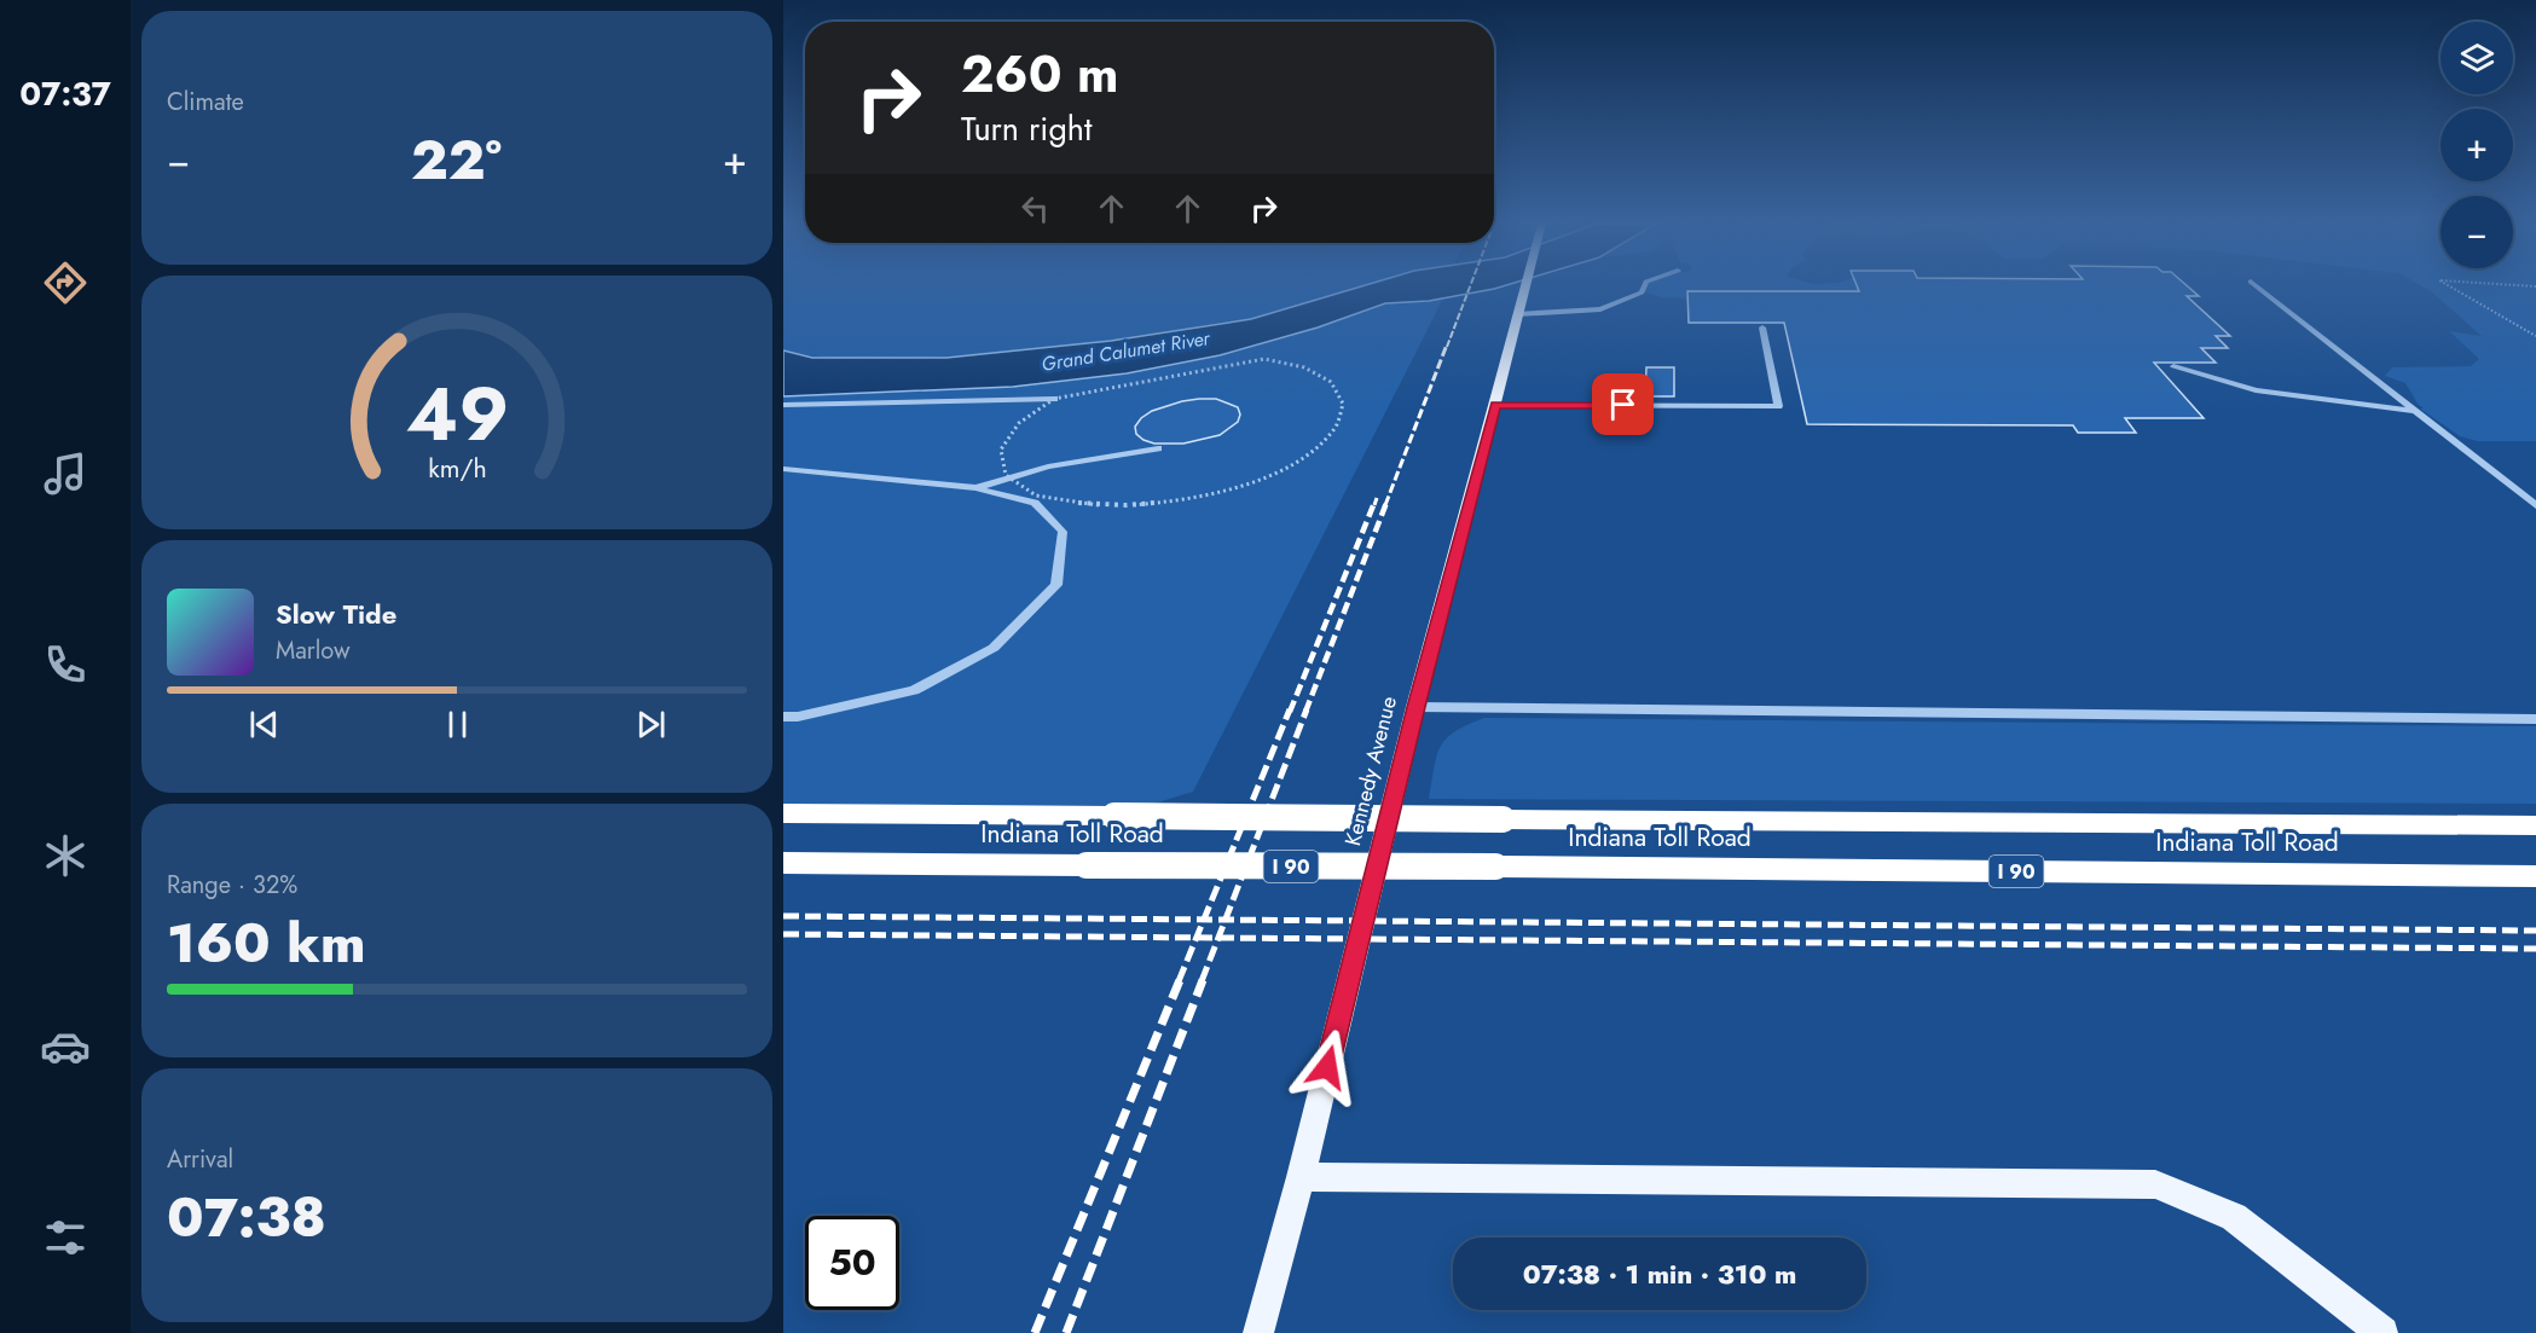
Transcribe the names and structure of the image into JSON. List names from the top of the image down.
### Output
{
  "streets": {
    "highway": ["Indiana Toll Road", "I 90"],
    "main road": ["Kennedy Avenue"]
  },
  "water": ["Grand Calumet River"],
  "page": {
    "tabs": "07:37",
    "tile": [
      "Climate",
      ["Range · 32%", "160 km"],
      ["Arrival", "07:38"]
    ],
    "map_buttons": ["+", "−"],
    "turn": ["260 m", "Turn right"],
    "heat": ["−", "22°", "+"],
    "song": ["Slow Tide", "Marlow"],
    "limit": "50",
    "trip": "07:38 · 1 min · 310 m",
    "gauge": ["49", "km/h"]
  }
}
